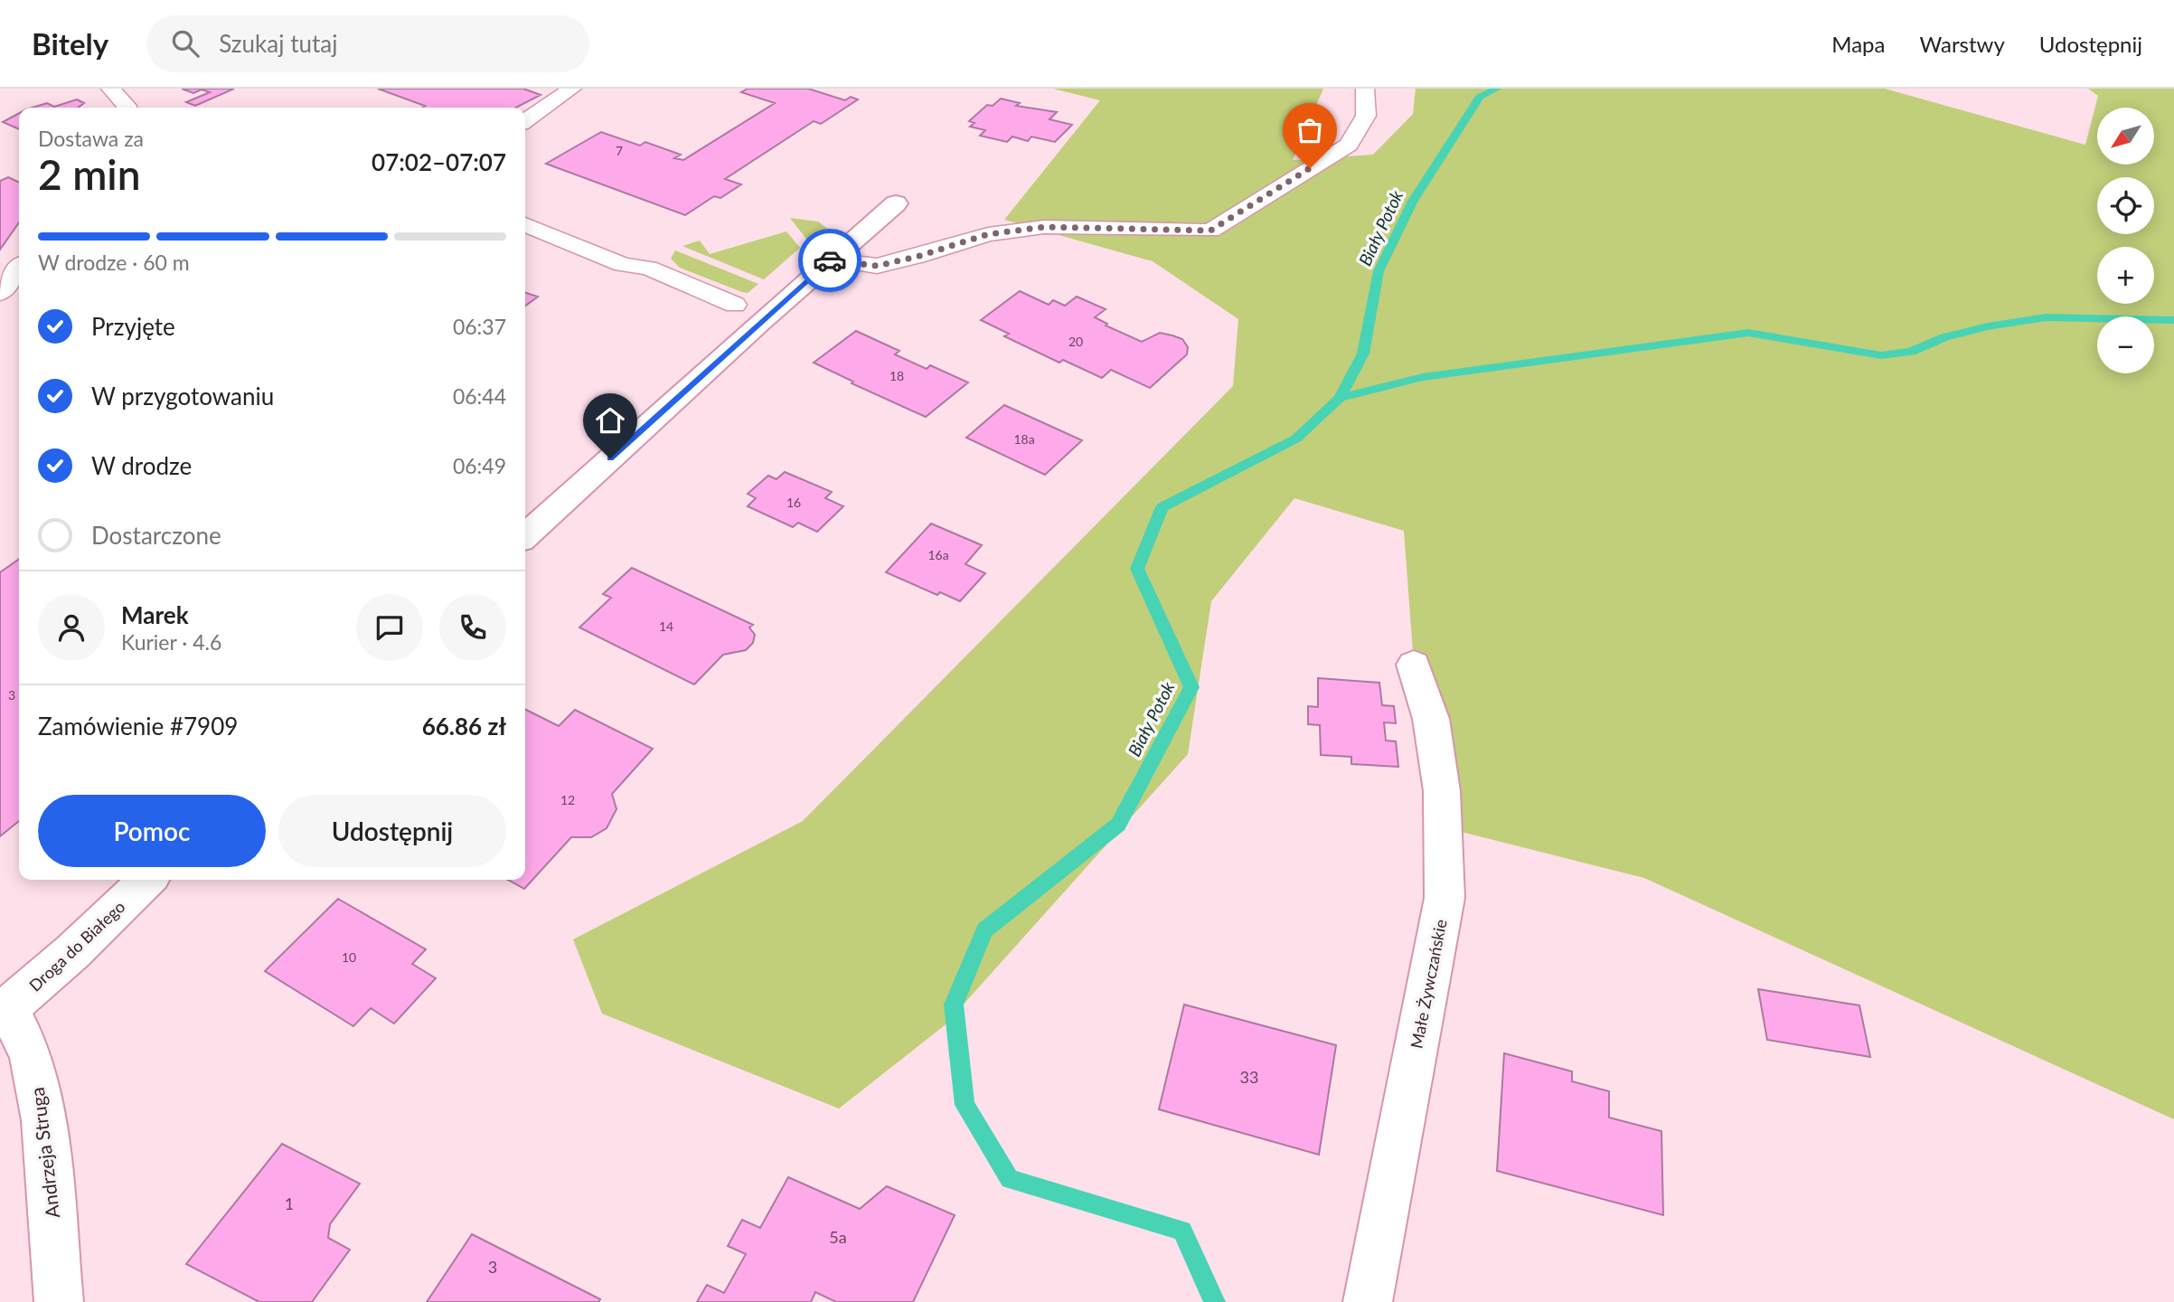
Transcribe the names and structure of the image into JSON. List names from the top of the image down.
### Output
{
  "streets": {
    "street": ["Droga do Białego", "Małe Żywczańskie", "Andrzeja Struga"]
  },
  "crossings": [
    ["Droga do Białego", "Andrzeja Struga"]
  ],
  "water": ["Biały Potok"],
  "house_numbers": [
    "7",
    "20",
    "18",
    "18a",
    "16",
    "16a",
    "14",
    "3",
    "12",
    "10",
    "33",
    "1",
    "5a",
    "3"
  ],
  "north": "bottom left",
  "page": {
    "header": "Bitely",
    "search": "Szukaj tutaj",
    "nav": ["Mapa", "Warstwy", "Udostępnij"],
    "map_buttons": ["+", "−"],
    "heading": ["2 min", "Dostawa za", "07:02–07:07"],
    "panel": [
      "Marek",
      "Kurier · 4.6",
      "Zamówienie #7909",
      "66.86 zł"
    ],
    "bar": "W drodze · 60 m",
    "list": [
      ["Przyjęte", "06:37"],
      ["W przygotowaniu", "06:44"],
      ["W drodze", "06:49"],
      "Dostarczone"
    ],
    "buttons": ["Pomoc", "Udostępnij"]
  }
}
